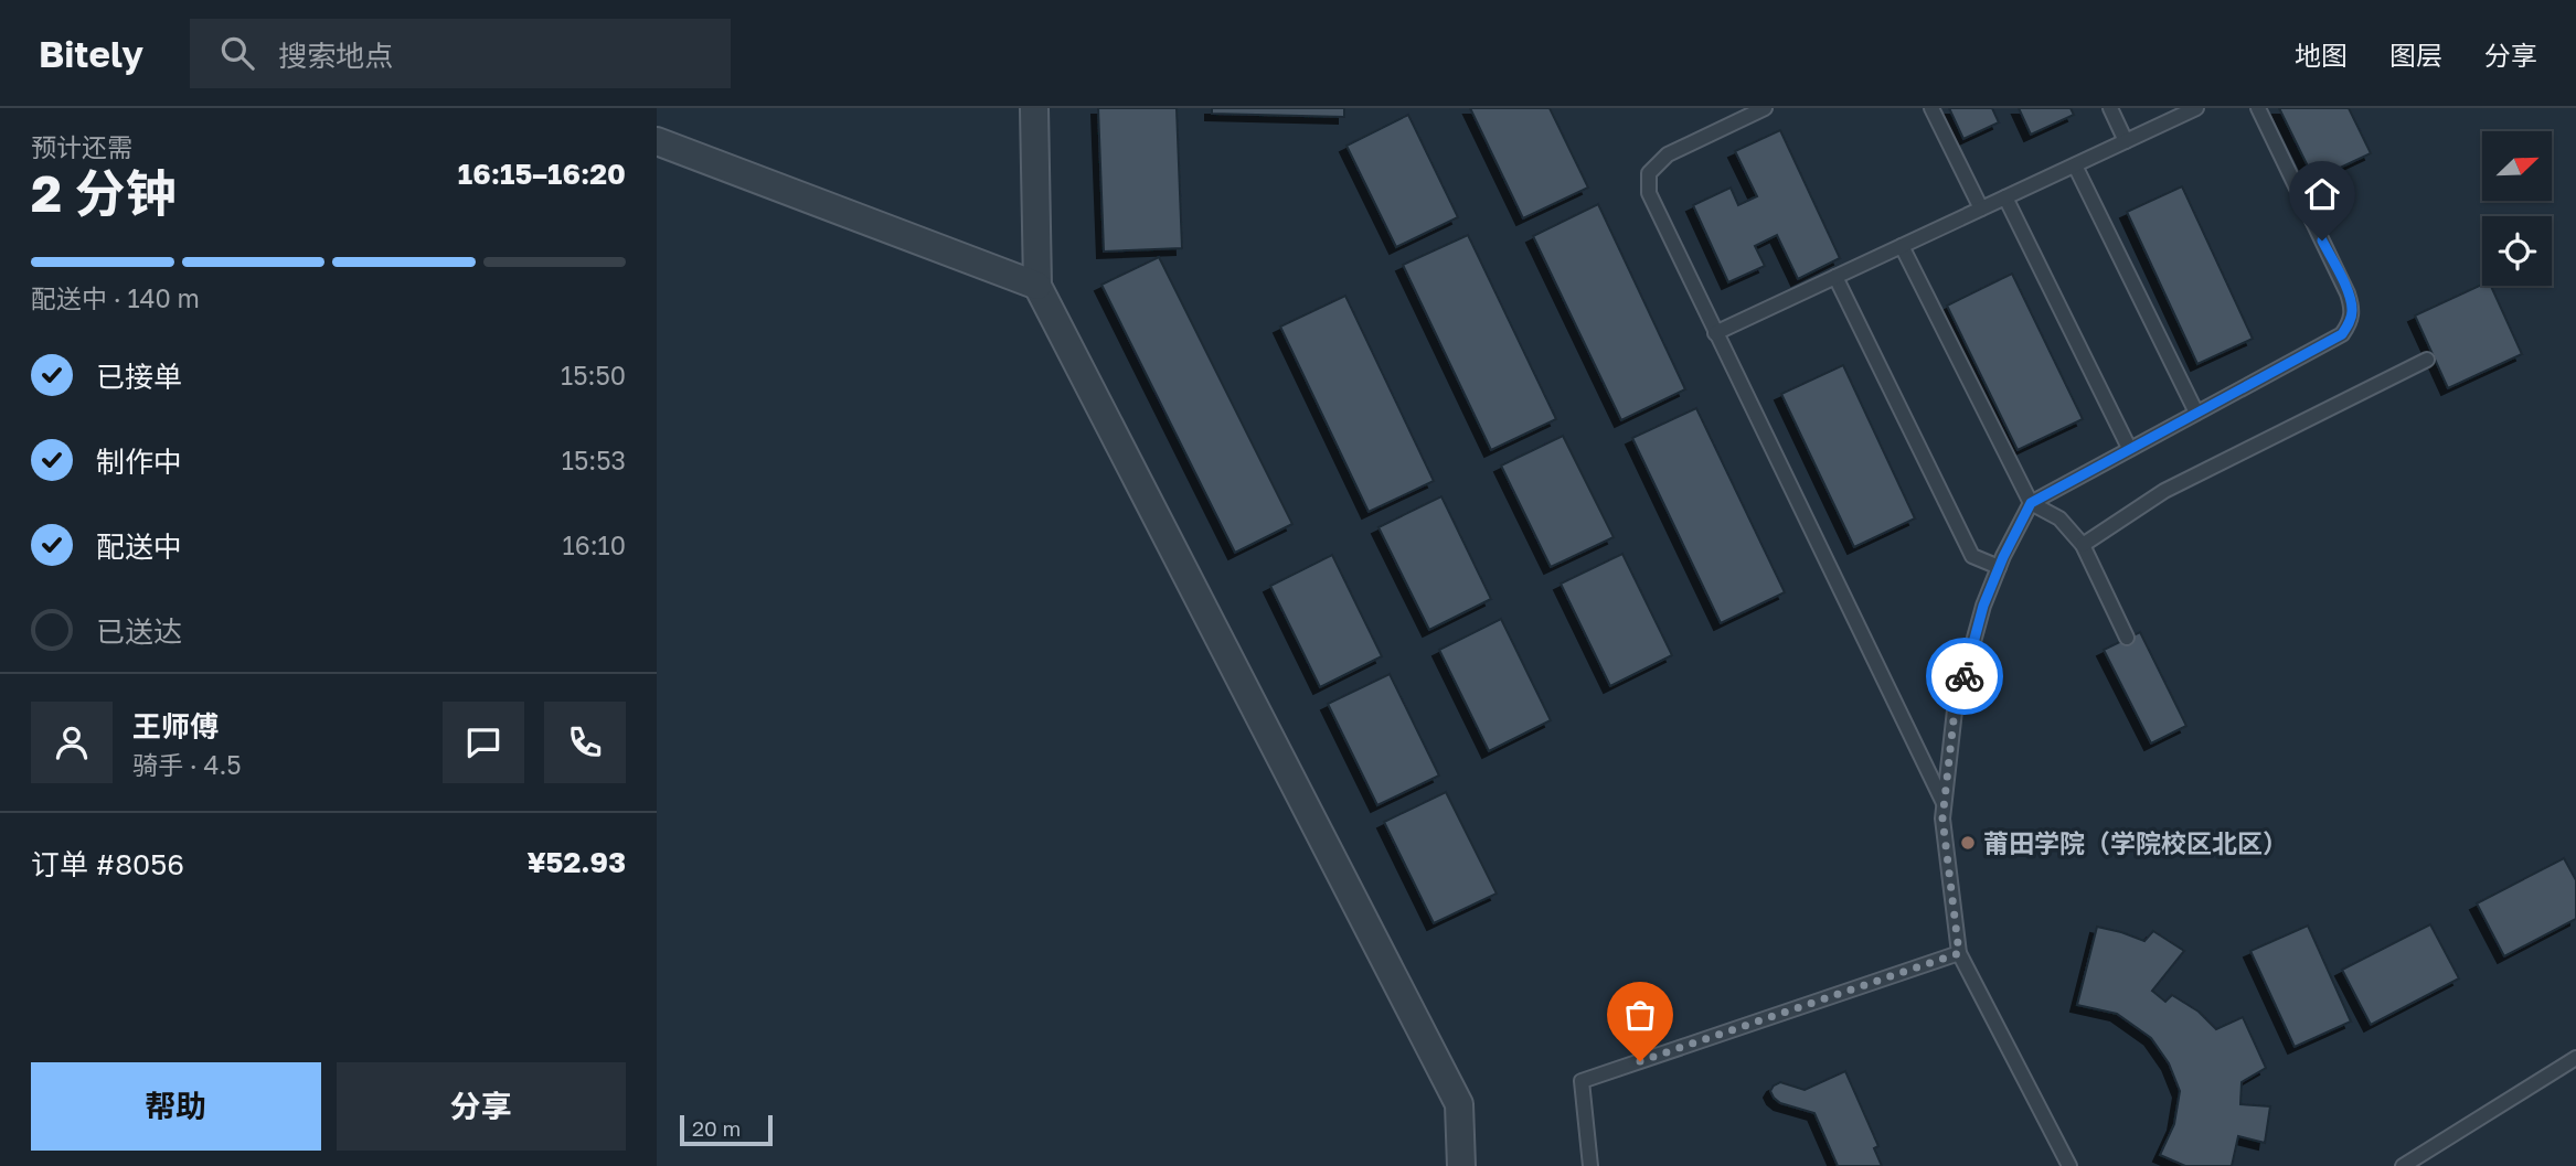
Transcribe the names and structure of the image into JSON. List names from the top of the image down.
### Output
{
  "places": ["莆田学院（学院校区北区）"],
  "scale_bar": "20 m",
  "north": "top right",
  "page": {
    "header": "Bitely",
    "search": "搜索地点",
    "nav": ["地图", "图层", "分享"],
    "heading": ["2 分钟", "预计还需", "16:15–16:20"],
    "panel": [
      "王师傅",
      "骑手 · 4.5",
      "订单 #8056",
      "¥52.93"
    ],
    "bar": "配送中 · 140 m",
    "list": [
      ["已接单", "15:50"],
      ["制作中", "15:53"],
      ["配送中", "16:10"],
      "已送达"
    ],
    "buttons": ["帮助", "分享"],
    "scale": "20 m"
  }
}
